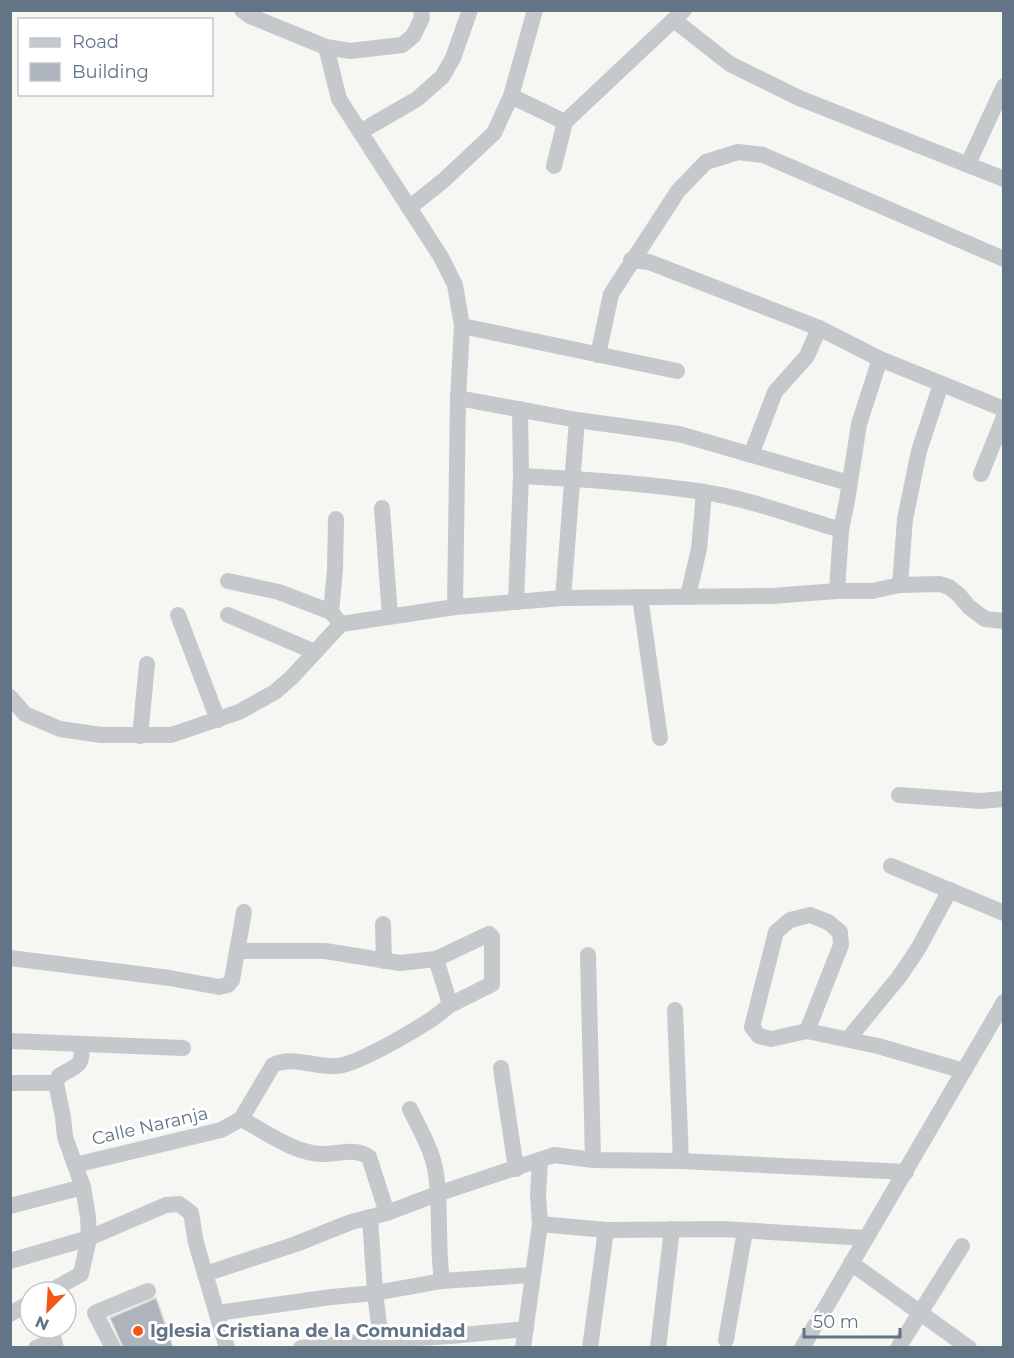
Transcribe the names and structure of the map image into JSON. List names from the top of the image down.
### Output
{
  "streets": {
    "street": ["Calle Naranja"]
  },
  "places": ["Iglesia Cristiana de la Comunidad"],
  "legend": ["Road", "Building"],
  "scale_bar": "50 m",
  "north": "bottom left"
}
